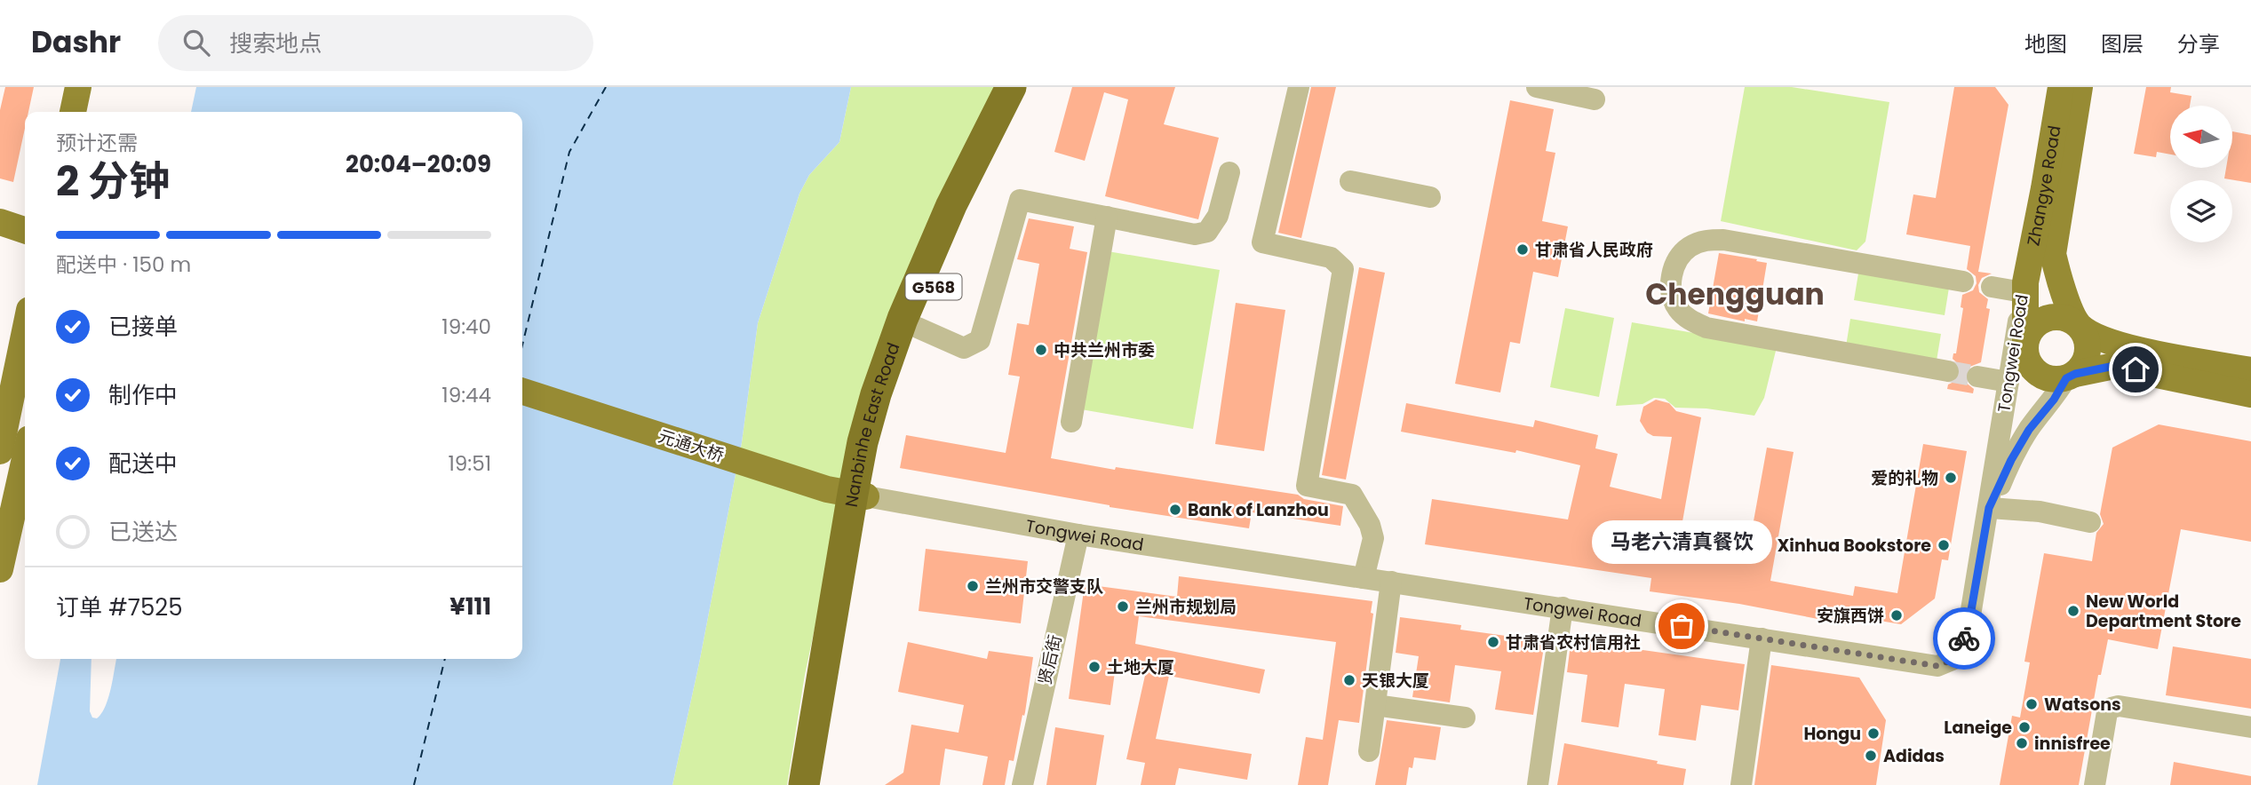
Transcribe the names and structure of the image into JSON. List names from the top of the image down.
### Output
{
  "streets": {
    "highway": ["G568", "Nanbinhe East Road"],
    "main road": ["Zhangye Road", "元通大桥"],
    "street": ["Tongwei Road", "贤后街"]
  },
  "crossings": [
    ["Zhangye Road", "Tongwei Road"],
    ["Tongwei Road", "Nanbinhe East Road"],
    ["Tongwei Road", "元通大桥"],
    ["Tongwei Road", "贤后街"],
    ["Nanbinhe East Road", "元通大桥"]
  ],
  "districts": ["Chengguan"],
  "places": [
    "甘肃省人民政府",
    "中共兰州市委",
    "爱的礼物",
    "Bank of Lanzhou",
    "Xinhua Bookstore",
    "兰州市交警支队",
    "兰州市规划局",
    "New World Department Store",
    "安旗西饼",
    "马老六清真餐饮",
    "甘肃省农村信用社",
    "土地大厦",
    "天银大厦",
    "Watsons",
    "Laneige",
    "Hongu",
    "innisfree",
    "Adidas"
  ],
  "north": "left",
  "page": {
    "header": "Dashr",
    "search": "搜索地点",
    "nav": ["地图", "图层", "分享"],
    "heading": ["2 分钟", "预计还需", "20:04–20:09"],
    "panel": ["订单 #7525", "¥111"],
    "bar": "配送中 · 150 m",
    "list": [
      ["已接单", "19:40"],
      ["制作中", "19:44"],
      ["配送中", "19:51"],
      "已送达"
    ],
    "bubble": "马老六清真餐饮"
  }
}
